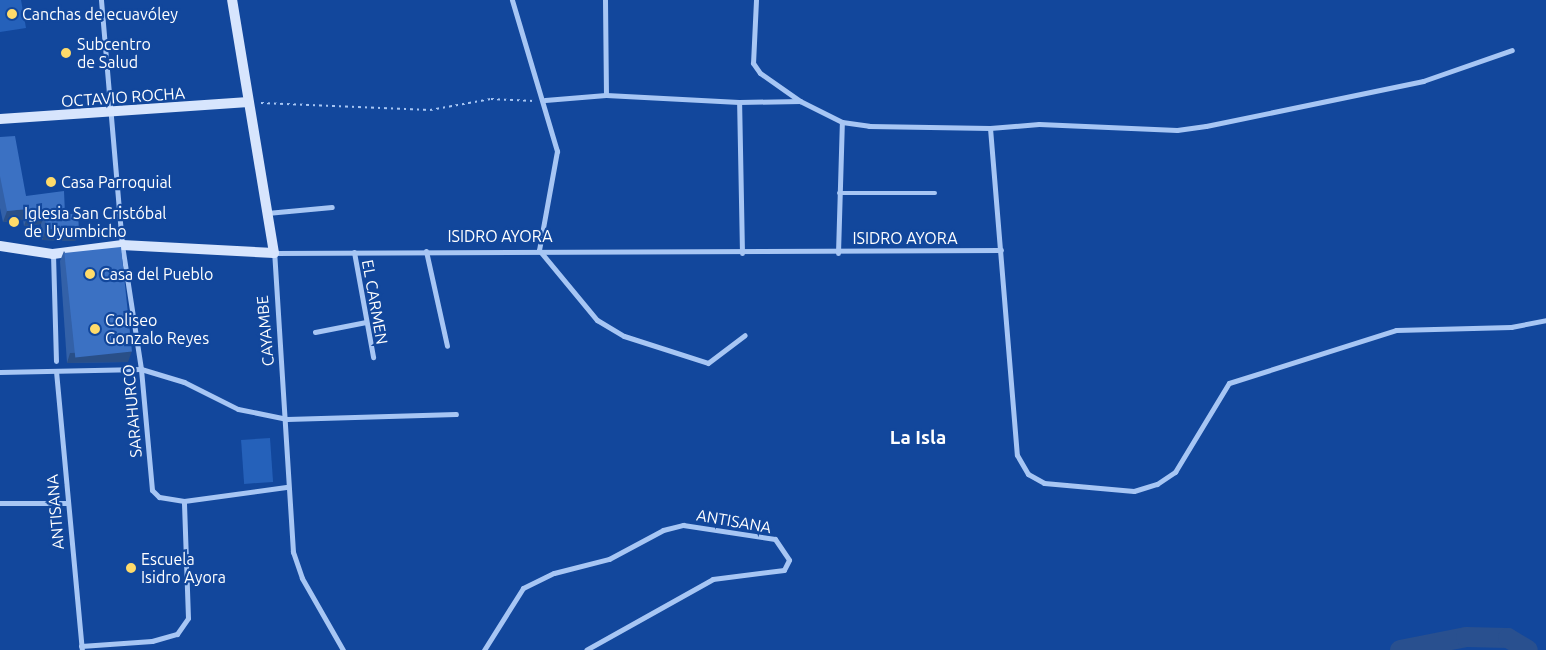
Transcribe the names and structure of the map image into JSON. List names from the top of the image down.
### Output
{
  "streets": {
    "street": [
      "OCTAVIO ROCHA",
      "ISIDRO AYORA",
      "EL CARMEN",
      "CAYAMBE",
      "SARAHURCO",
      "ANTISANA"
    ]
  },
  "crossings": [
    ["OCTAVIO ROCHA", "CAYAMBE"],
    ["OCTAVIO ROCHA", "SARAHURCO"],
    ["ISIDRO AYORA", "EL CARMEN"],
    ["ISIDRO AYORA", "CAYAMBE"],
    ["ISIDRO AYORA", "SARAHURCO"],
    ["CAYAMBE", "SARAHURCO"]
  ],
  "districts": ["La Isla"],
  "places": [
    "Canchas de ecuavóley",
    "Subcentro de Salud",
    "Casa Parroquial",
    "Iglesia San Cristóbal de Uyumbicho",
    "Casa del Pueblo",
    "Coliseo Gonzalo Reyes",
    "Escuela Isidro Ayora"
  ]
}
